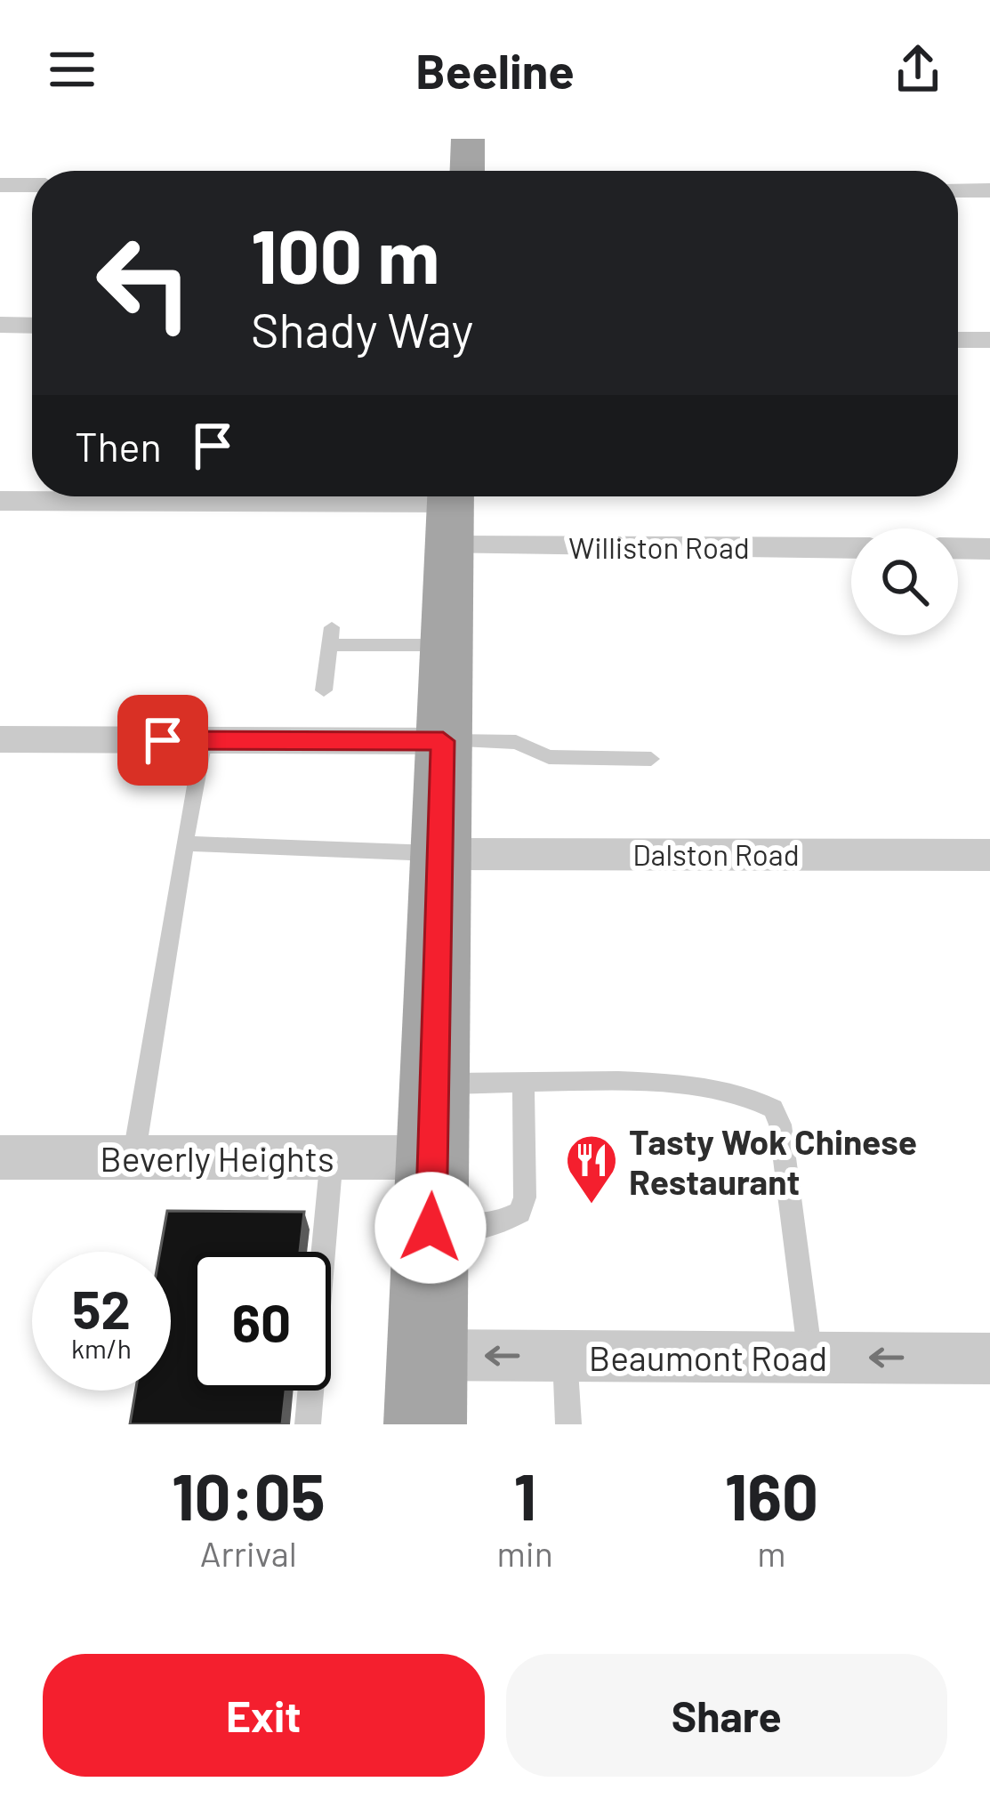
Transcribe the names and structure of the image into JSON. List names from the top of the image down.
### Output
{
  "streets": {
    "street": [
      "Williston Road",
      "Dalston Road",
      "Beverly Heights",
      "Beaumont Road"
    ]
  },
  "one_way": ["Beaumont Road"],
  "places": {
    "restaurant": ["Tasty Wok Chinese Restaurant"]
  },
  "page": {
    "header": "Beeline",
    "turn": ["100 m", "Shady Way"],
    "then": "Then",
    "speed": "52 km/h",
    "limit": "60",
    "eta": [
      "10:05",
      "Arrival",
      "1",
      "min",
      "160",
      "m"
    ],
    "buttons": ["Exit", "Share"]
  }
}
